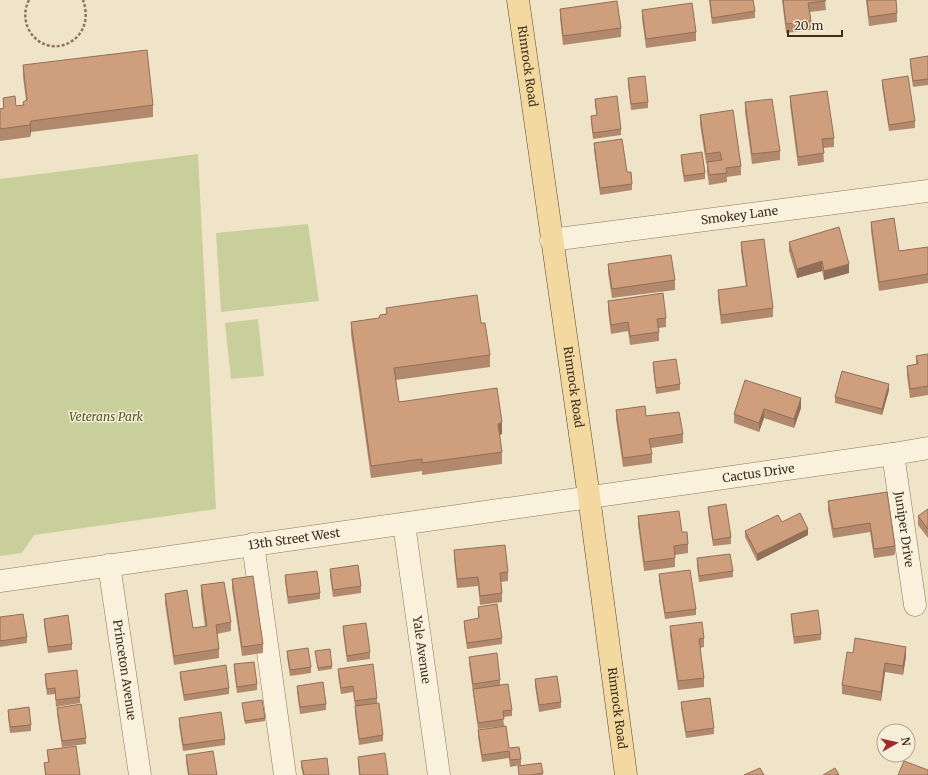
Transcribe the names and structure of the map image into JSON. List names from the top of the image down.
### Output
{
  "streets": {
    "main road": ["Rimrock Road"],
    "street": [
      "Smokey Lane",
      "Cactus Drive",
      "Juniper Drive",
      "13th Street West",
      "Yale Avenue",
      "Princeton Avenue"
    ]
  },
  "crossings": [
    ["Rimrock Road", "Smokey Lane"],
    ["Rimrock Road", "Cactus Drive"],
    ["Rimrock Road", "13th Street West"],
    ["Cactus Drive", "Juniper Drive"],
    ["Cactus Drive", "13th Street West"],
    ["13th Street West", "Yale Avenue"],
    ["13th Street West", "Princeton Avenue"]
  ],
  "parks": ["Veterans Park"],
  "scale_bar": "20 m",
  "north": "right"
}
